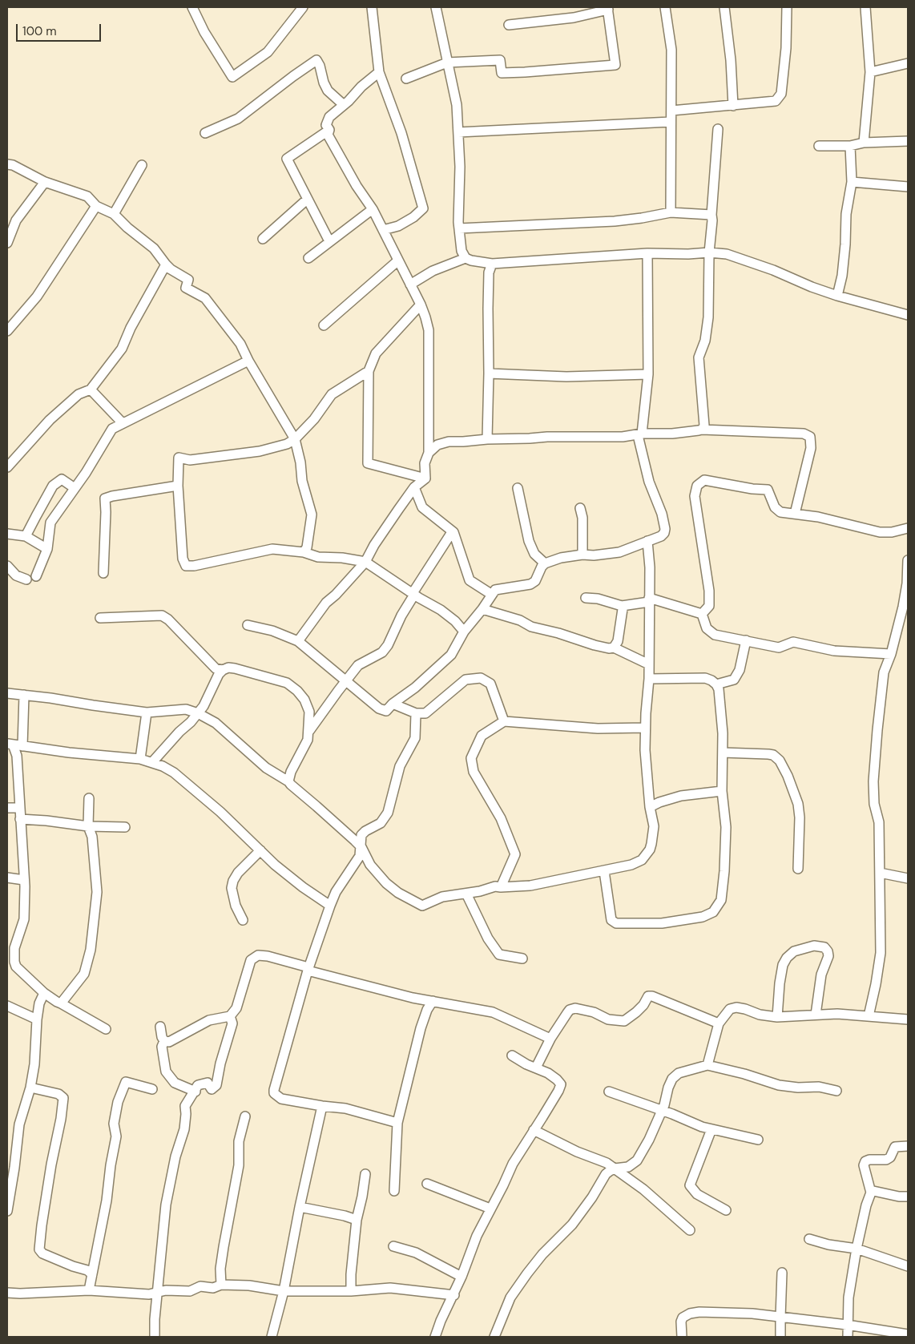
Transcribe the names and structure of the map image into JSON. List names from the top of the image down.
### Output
{
  "scale_bar": "100 m"
}
